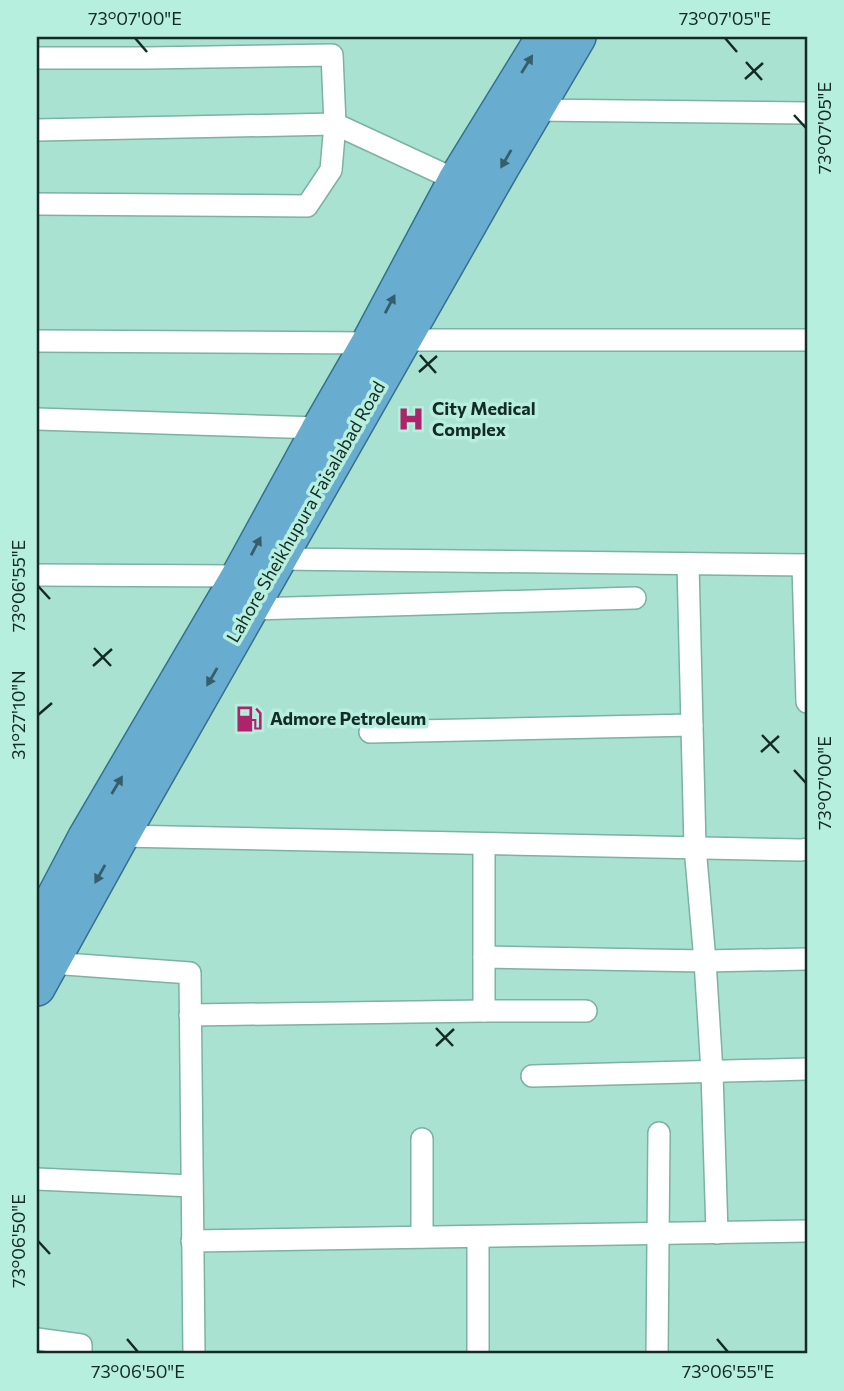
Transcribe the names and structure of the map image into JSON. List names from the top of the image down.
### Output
{
  "streets": {
    "highway": ["Lahore Sheikhupura Faisalabad Road"]
  },
  "places": {
    "hospital": ["City Medical Complex"],
    "fuel station": ["Admore Petroleum"]
  },
  "coordinates": [
    "73°07'00\"E",
    "73°07'05\"E",
    "73°06'55\"E",
    "31°27'10\"N",
    "73°06'50\"E"
  ]
}
